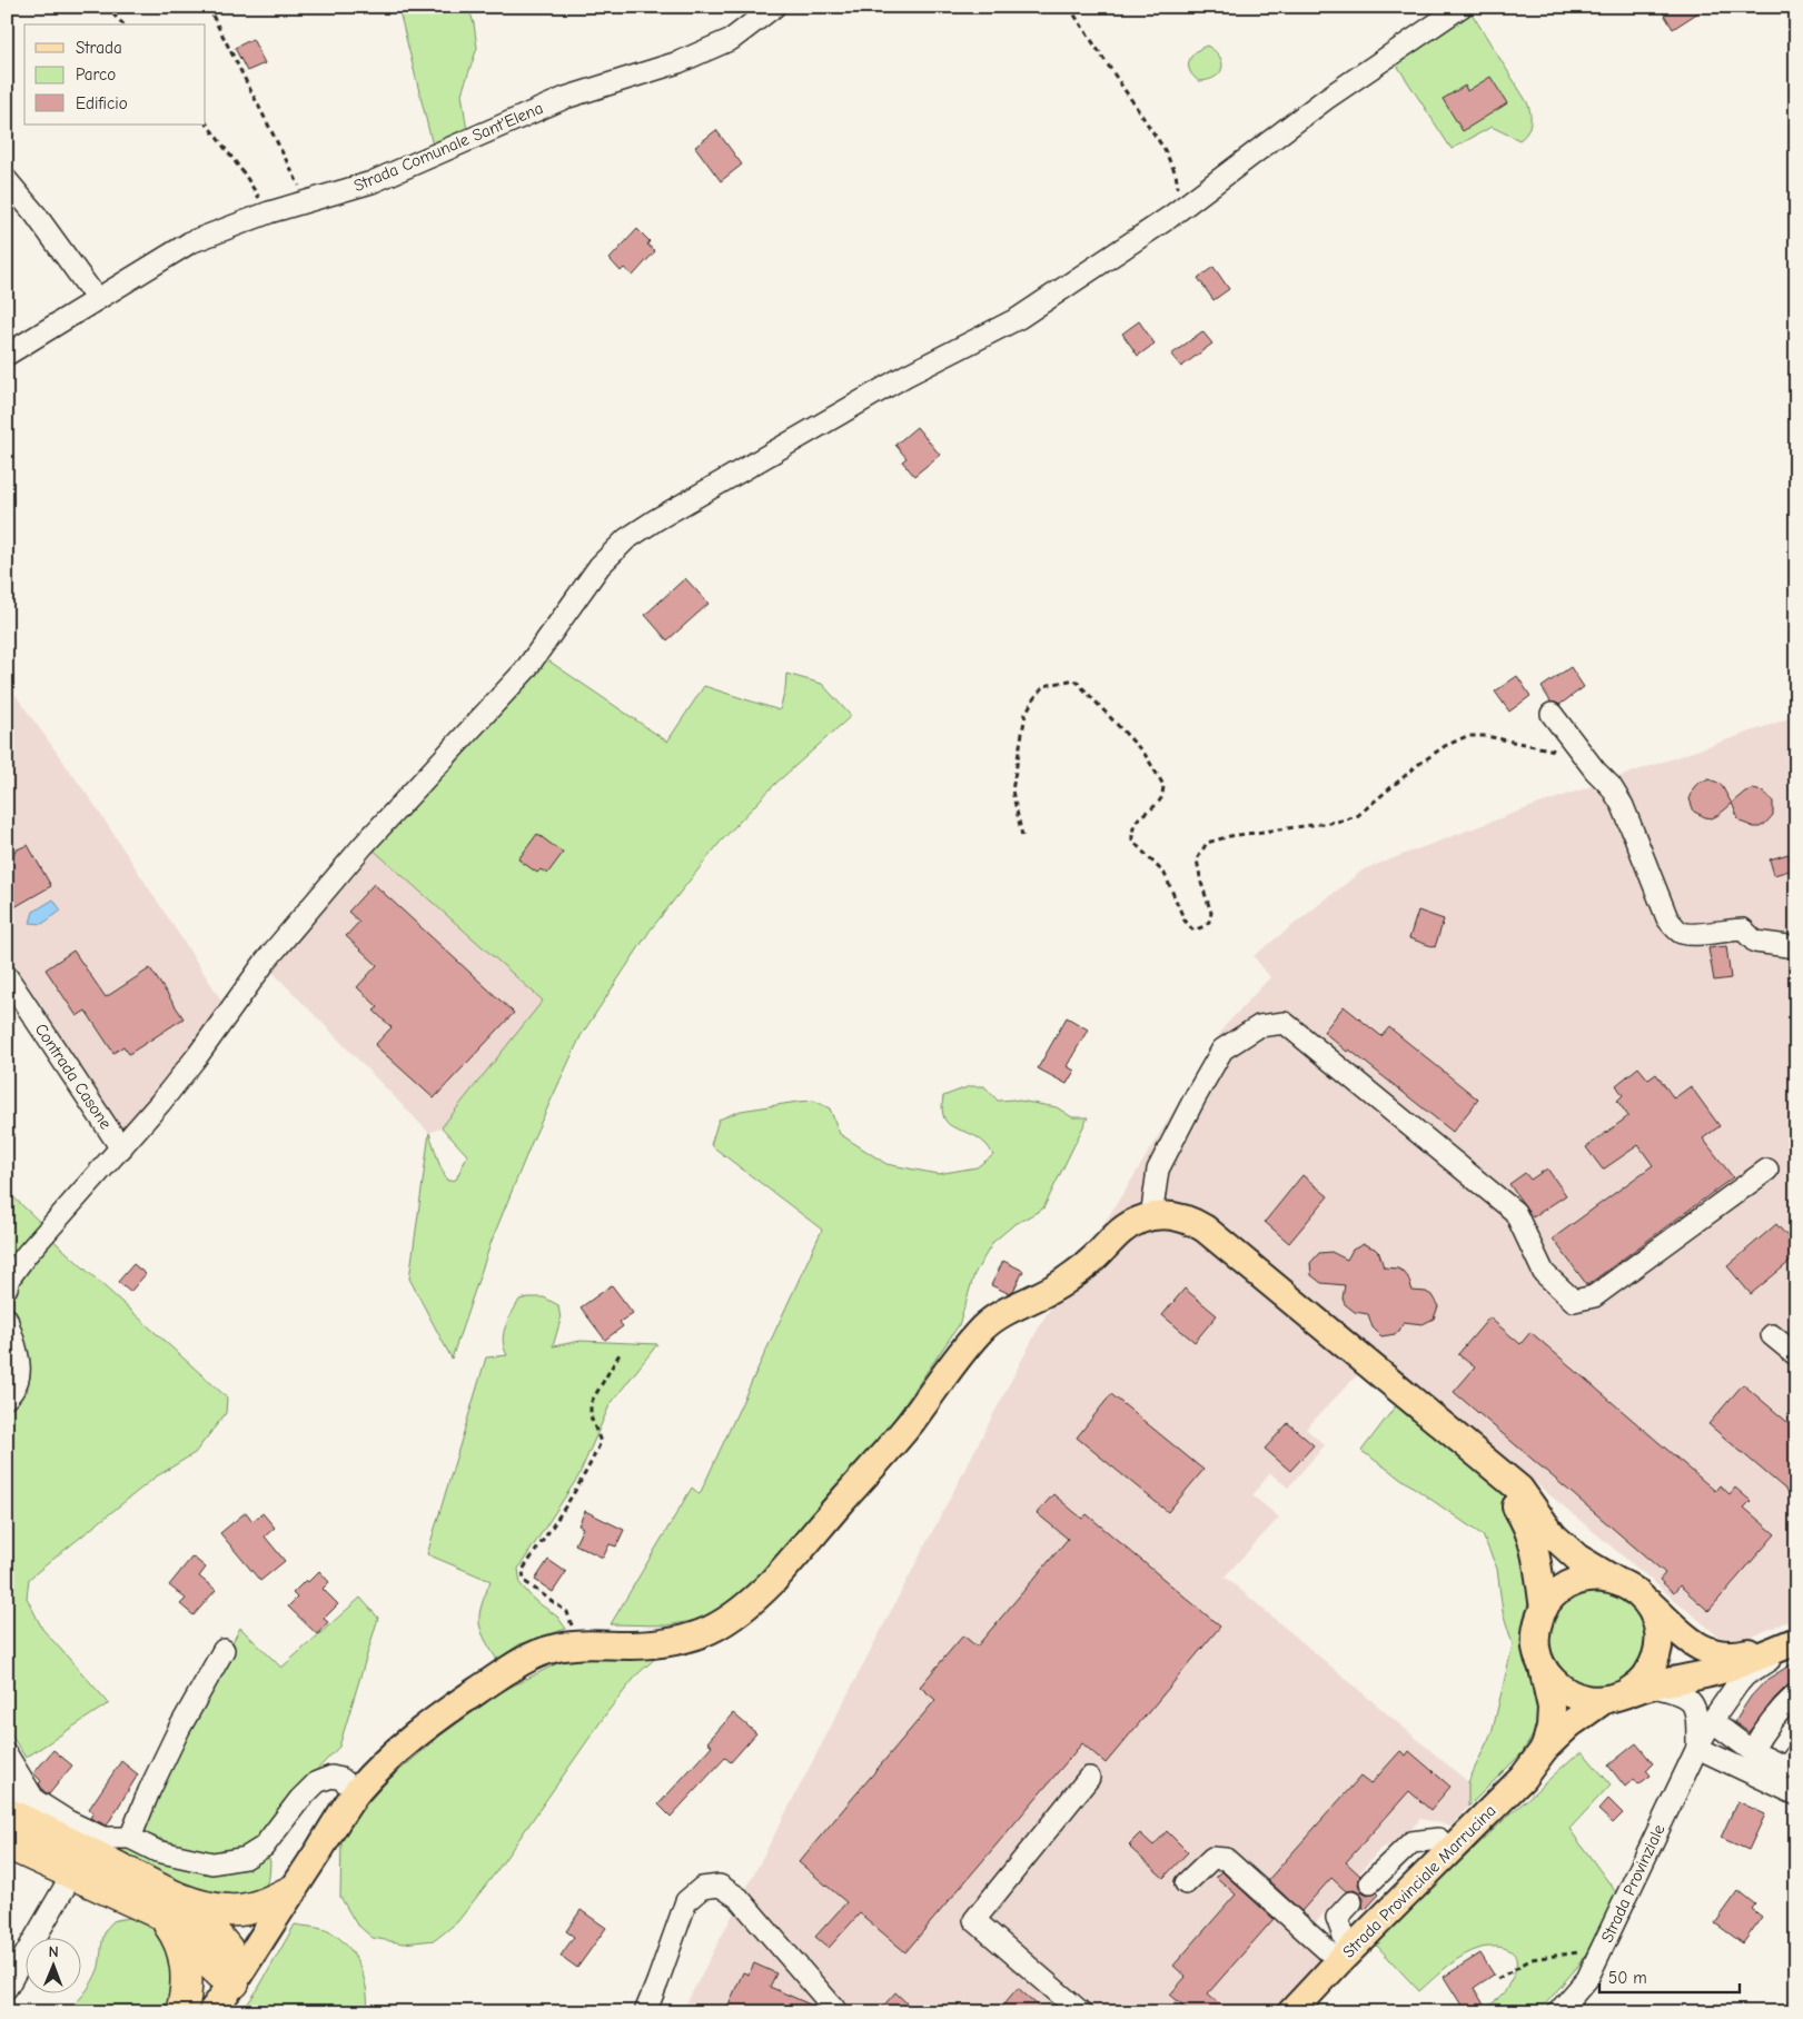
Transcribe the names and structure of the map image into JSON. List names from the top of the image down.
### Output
{
  "streets": {
    "main road": ["Strada Provinciale Marrucina"],
    "street": ["Strada Comunale Sant'Elena", "Contrada Casone", "Strada Provinziale"]
  },
  "legend": ["Strada", "Parco", "Edificio"],
  "scale_bar": "50 m",
  "north": "top"
}
